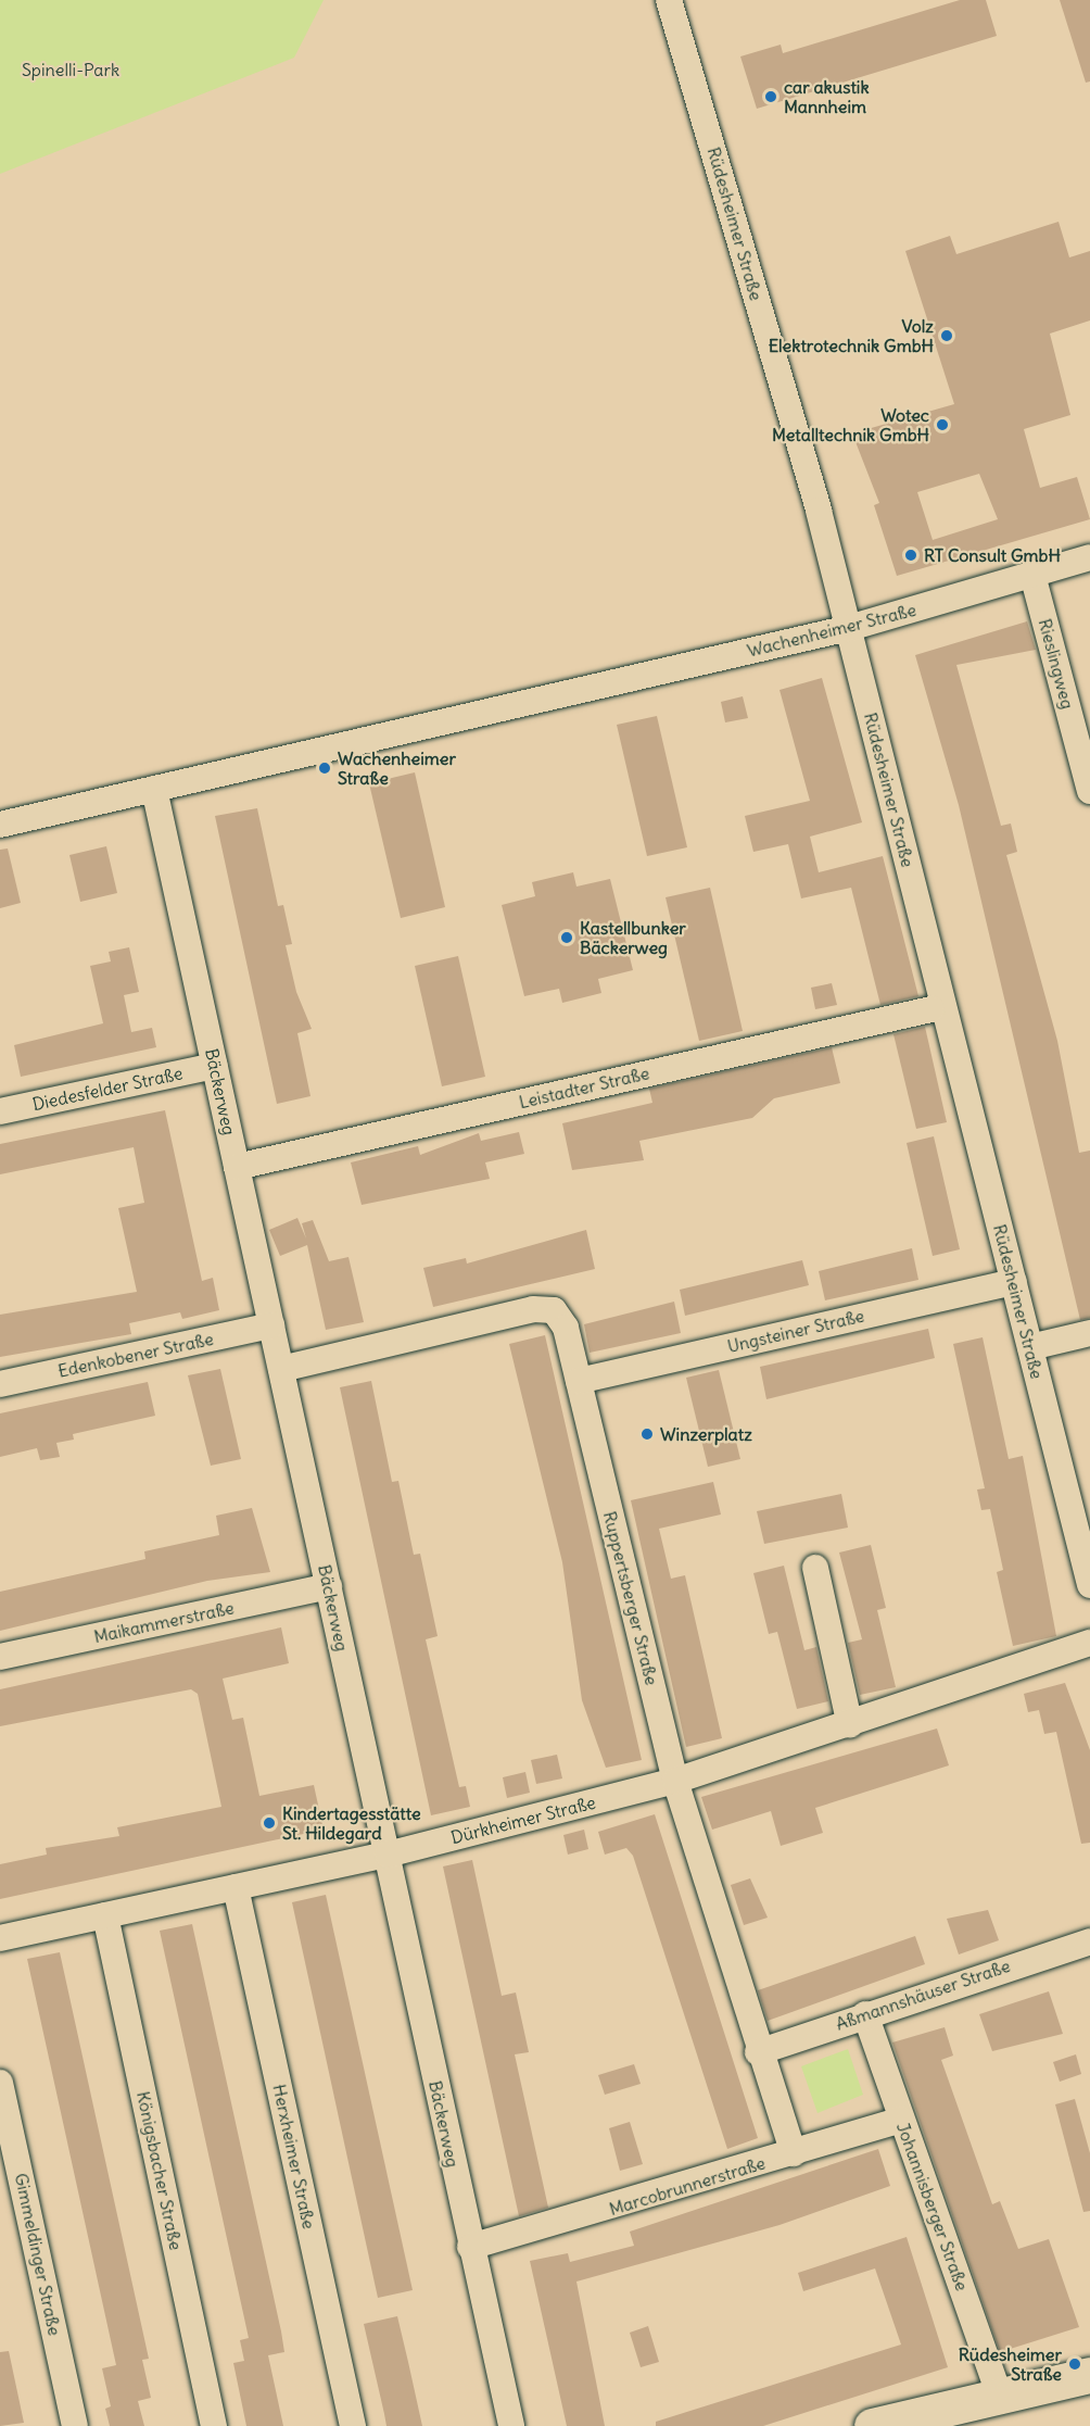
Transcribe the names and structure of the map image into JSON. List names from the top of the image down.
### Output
{
  "streets": {
    "street": [
      "Rüdesheimer Straße",
      "Wachenheimer Straße",
      "Rieslingweg",
      "Leistadter Straße",
      "Diedesfelder Straße",
      "Bäckerweg",
      "Ungsteiner Straße",
      "Edenkobener Straße",
      "Ruppertsberger Straße",
      "Maikammerstraße",
      "Dürkheimer Straße",
      "Aßmannshäuser Straße",
      "Herxheimer Straße",
      "Königsbacher Straße",
      "Marcobrunnerstraße",
      "Johannisberger Straße",
      "Gimmeldinger Straße"
    ]
  },
  "crossings": [
    ["Rüdesheimer Straße", "Wachenheimer Straße"],
    ["Rüdesheimer Straße", "Ungsteiner Straße"],
    ["Wachenheimer Straße", "Rieslingweg"],
    ["Wachenheimer Straße", "Bäckerweg"],
    ["Leistadter Straße", "Bäckerweg"],
    ["Diedesfelder Straße", "Bäckerweg"],
    ["Bäckerweg", "Edenkobener Straße"],
    ["Bäckerweg", "Ruppertsberger Straße"],
    ["Bäckerweg", "Maikammerstraße"],
    ["Bäckerweg", "Dürkheimer Straße"],
    ["Bäckerweg", "Marcobrunnerstraße"],
    ["Ungsteiner Straße", "Ruppertsberger Straße"],
    ["Ruppertsberger Straße", "Dürkheimer Straße"],
    ["Ruppertsberger Straße", "Aßmannshäuser Straße"],
    ["Ruppertsberger Straße", "Marcobrunnerstraße"],
    ["Dürkheimer Straße", "Herxheimer Straße"],
    ["Dürkheimer Straße", "Königsbacher Straße"],
    ["Aßmannshäuser Straße", "Johannisberger Straße"],
    ["Marcobrunnerstraße", "Johannisberger Straße"]
  ],
  "parks": ["Spinelli-Park"],
  "places": [
    "car akustik Mannheim",
    "Volz Elektrotechnik GmbH",
    "Wotec Metalltechnik GmbH",
    "RT Consult GmbH",
    "Wachenheimer Straße",
    "Kastellbunker Bäckerweg",
    "Winzerplatz",
    "Kindertagesstätte St. Hildegard",
    "Rüdesheimer Straße"
  ]
}
